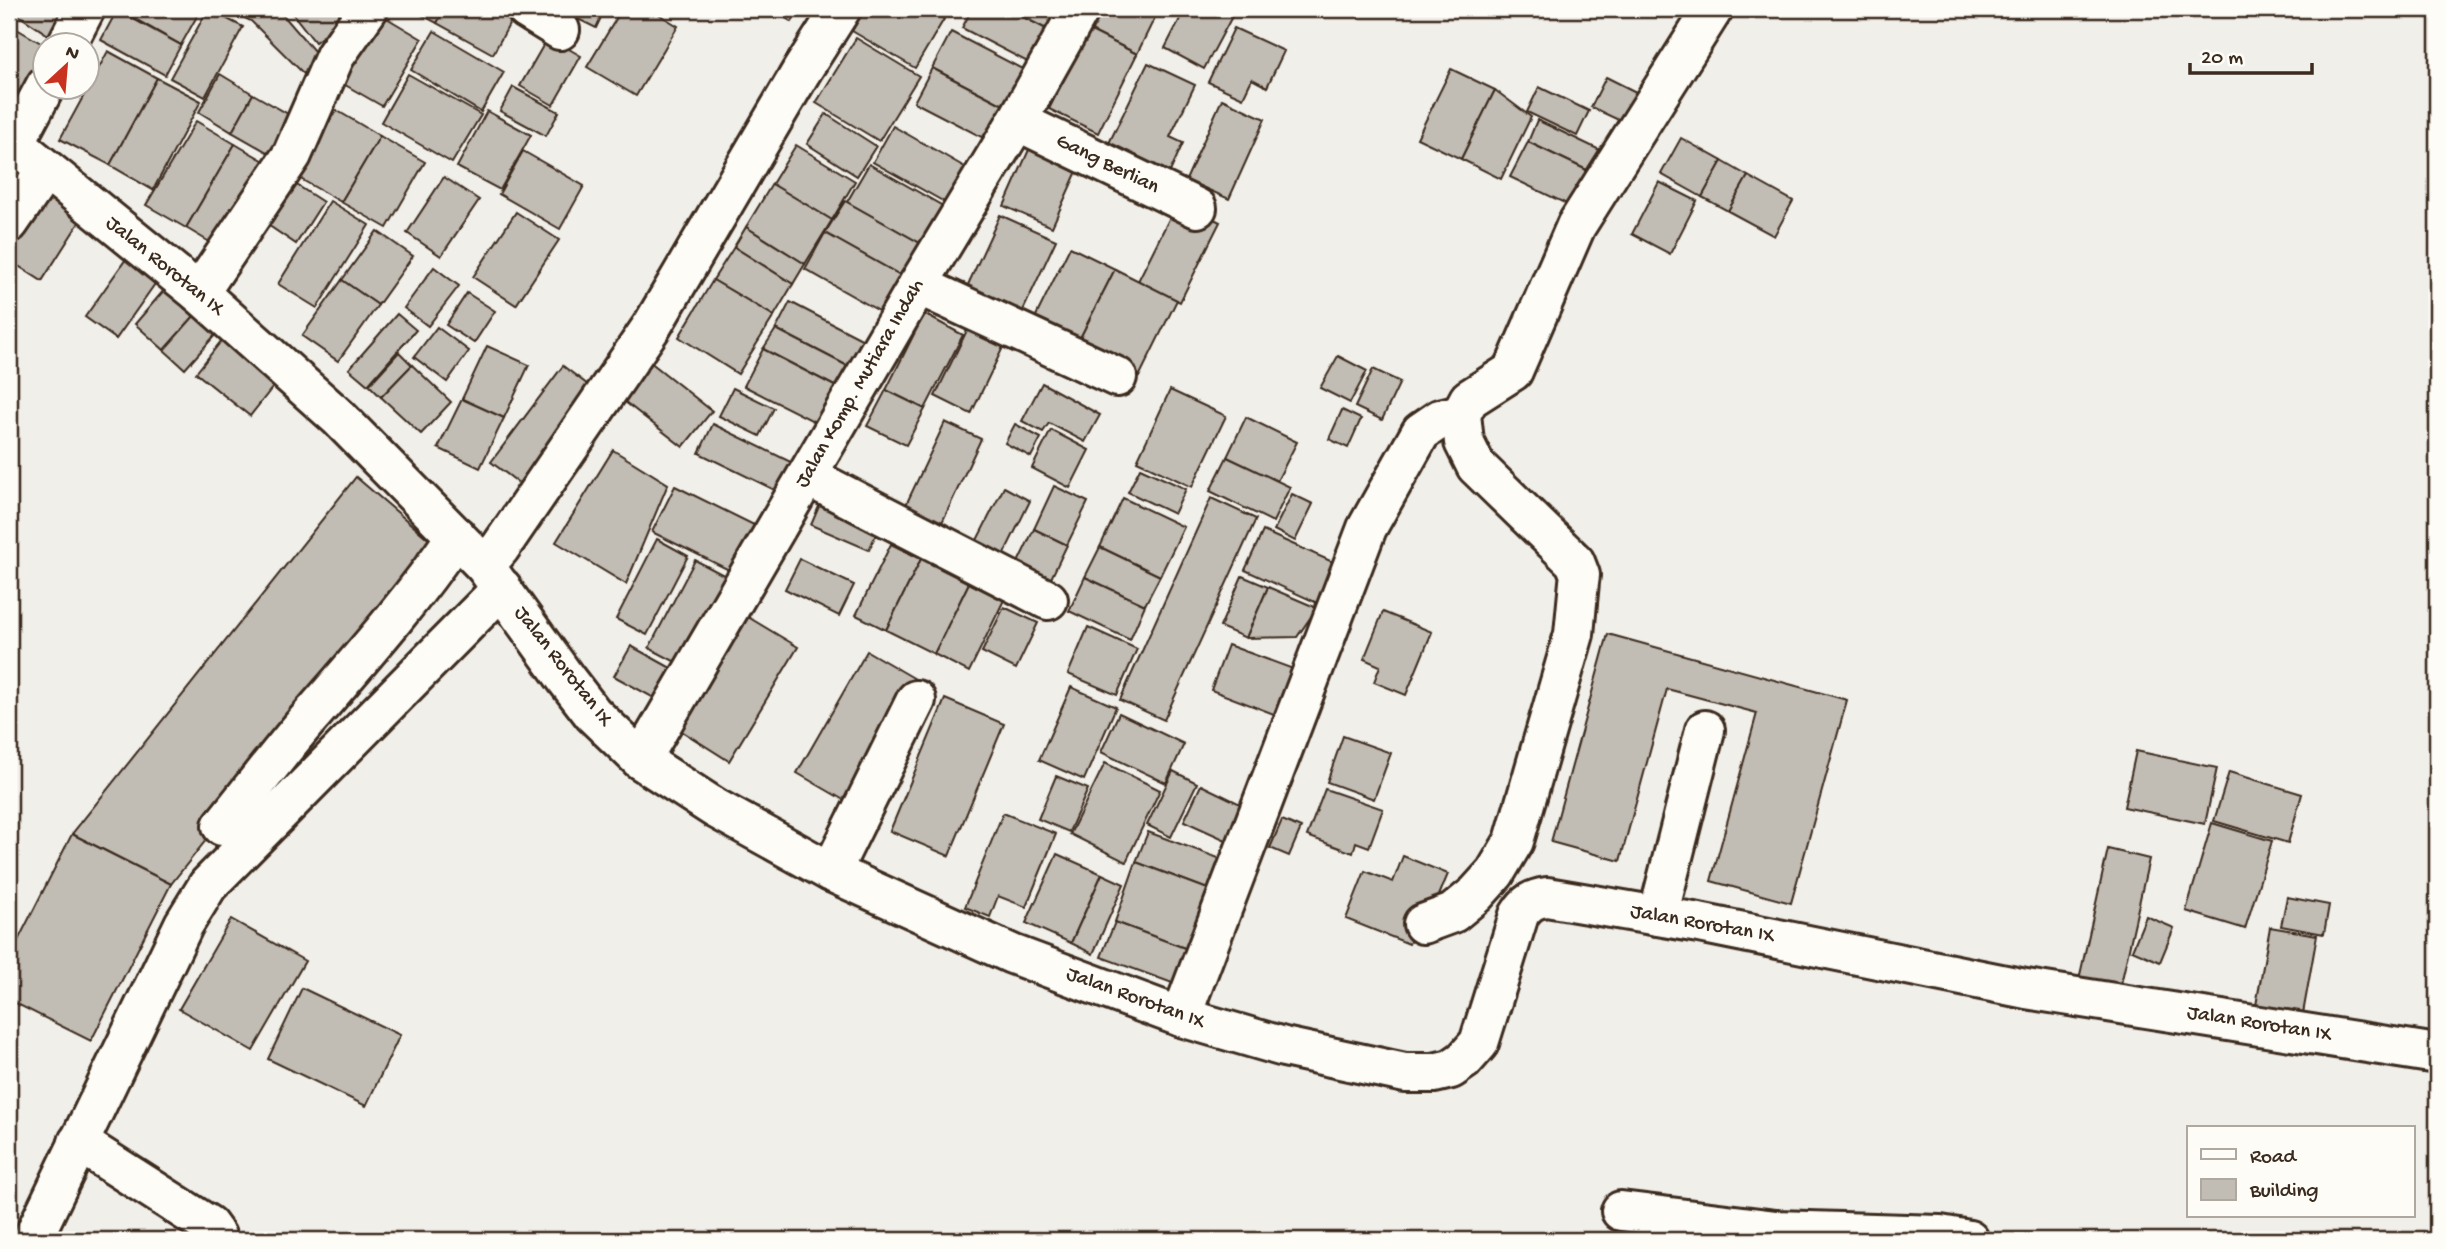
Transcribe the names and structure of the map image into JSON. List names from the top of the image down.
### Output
{
  "streets": {
    "street": ["Gang Berlian", "Jalan Rorotan IX", "Jalan Komp. Mutiara Indah"]
  },
  "crossings": [
    ["Gang Berlian", "Jalan Komp. Mutiara Indah"],
    ["Jalan Rorotan IX", "Jalan Komp. Mutiara Indah"]
  ],
  "legend": ["Road", "Building"],
  "scale_bar": "20 m",
  "north": "top right"
}
